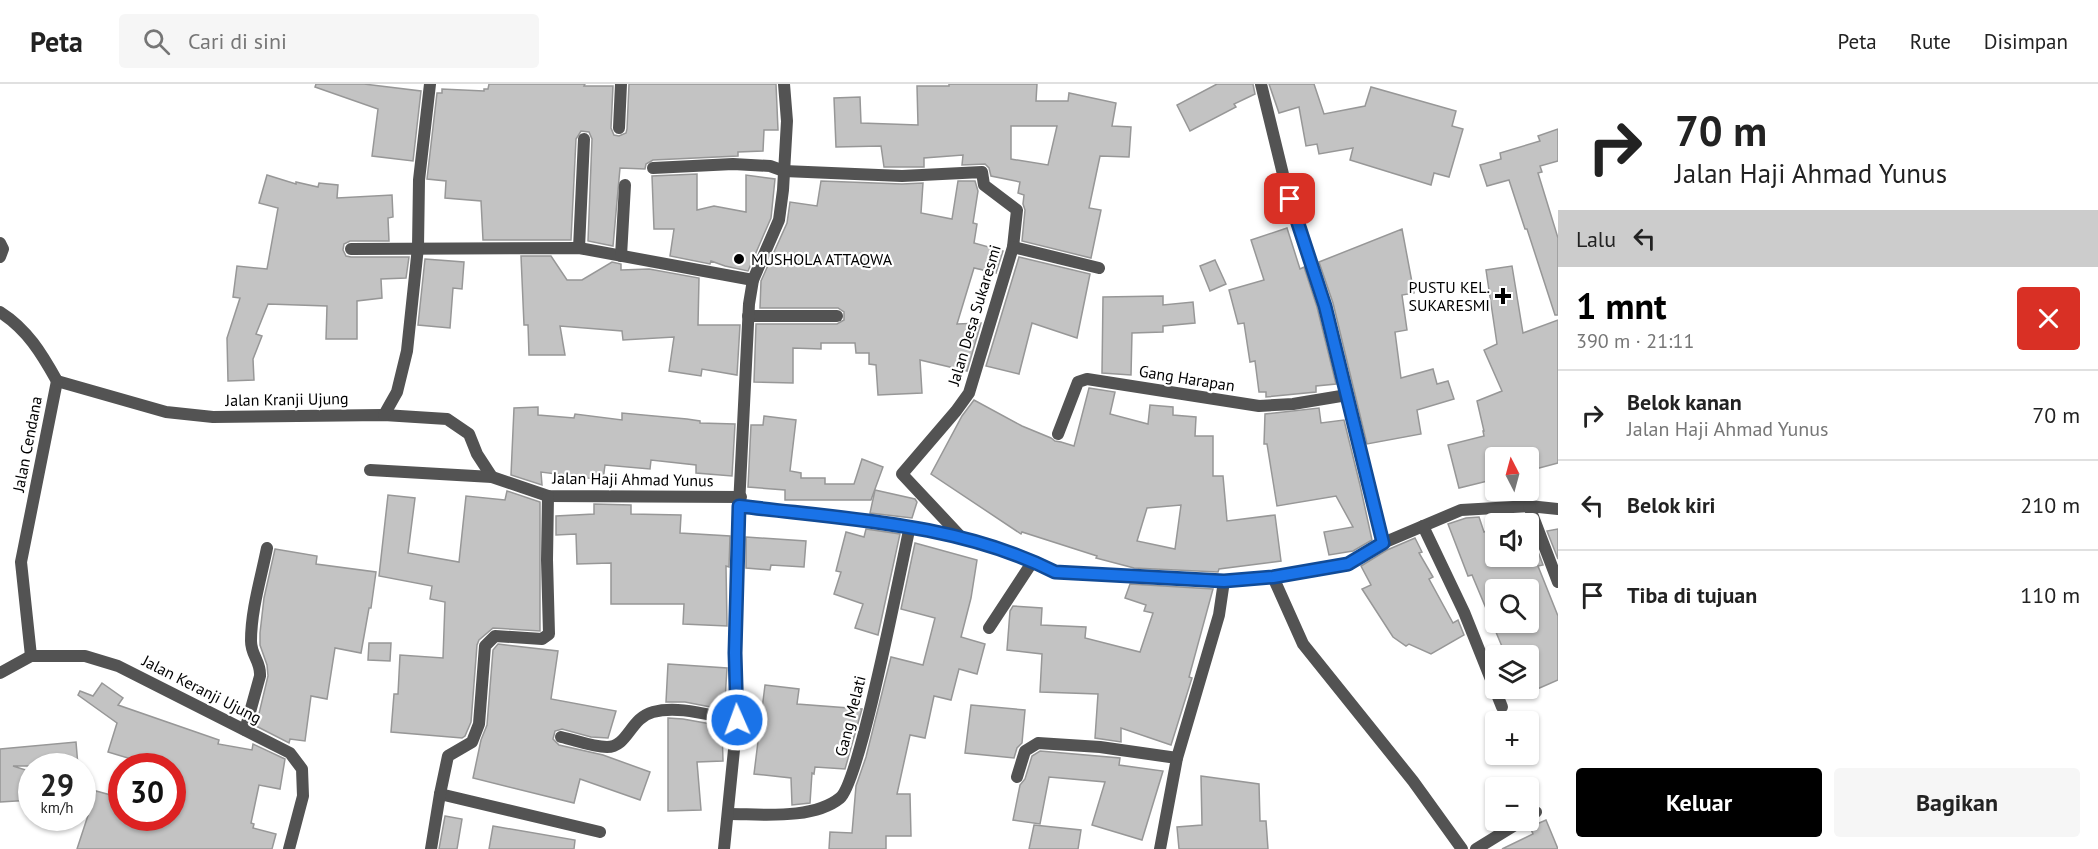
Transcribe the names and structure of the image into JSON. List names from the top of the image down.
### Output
{
  "streets": {
    "street": [
      "Jalan Desa Sukaresmi",
      "Gang Harapan",
      "Jalan Kranji Ujung",
      "Jalan Cendana",
      "Jalan Haji Ahmad Yunus",
      "Jalan Keranji Ujung",
      "Gang Melati"
    ]
  },
  "crossings": [
    ["Jalan Desa Sukaresmi", "Jalan Haji Ahmad Yunus"],
    ["Jalan Kranji Ujung", "Jalan Cendana"],
    ["Jalan Kranji Ujung", "Jalan Haji Ahmad Yunus"],
    ["Jalan Cendana", "Jalan Keranji Ujung"],
    ["Jalan Haji Ahmad Yunus", "Gang Melati"]
  ],
  "places": {
    "other": ["MUSHOLA ATTAQWA"],
    "health": ["PUSTU KEL. SUKARESMI"]
  },
  "north": "top",
  "page": {
    "header": "Peta",
    "search": "Cari di sini",
    "nav": ["Peta", "Rute", "Disimpan"],
    "turn": ["70 m", "Jalan Haji Ahmad Yunus"],
    "then": "Lalu",
    "heading": ["1 mnt", "390 m · 21:11"],
    "list": [
      {
        "name": "Belok kanan",
        "note": "Jalan Haji Ahmad Yunus",
        "value": "70 m"
      },
      {
        "name": "Belok kiri",
        "value": "210 m"
      },
      {
        "name": "Tiba di tujuan",
        "value": "110 m"
      }
    ],
    "map_buttons": ["+", "−"],
    "speed": "29 km/h",
    "limit": "30",
    "buttons": ["Keluar", "Bagikan"]
  }
}
